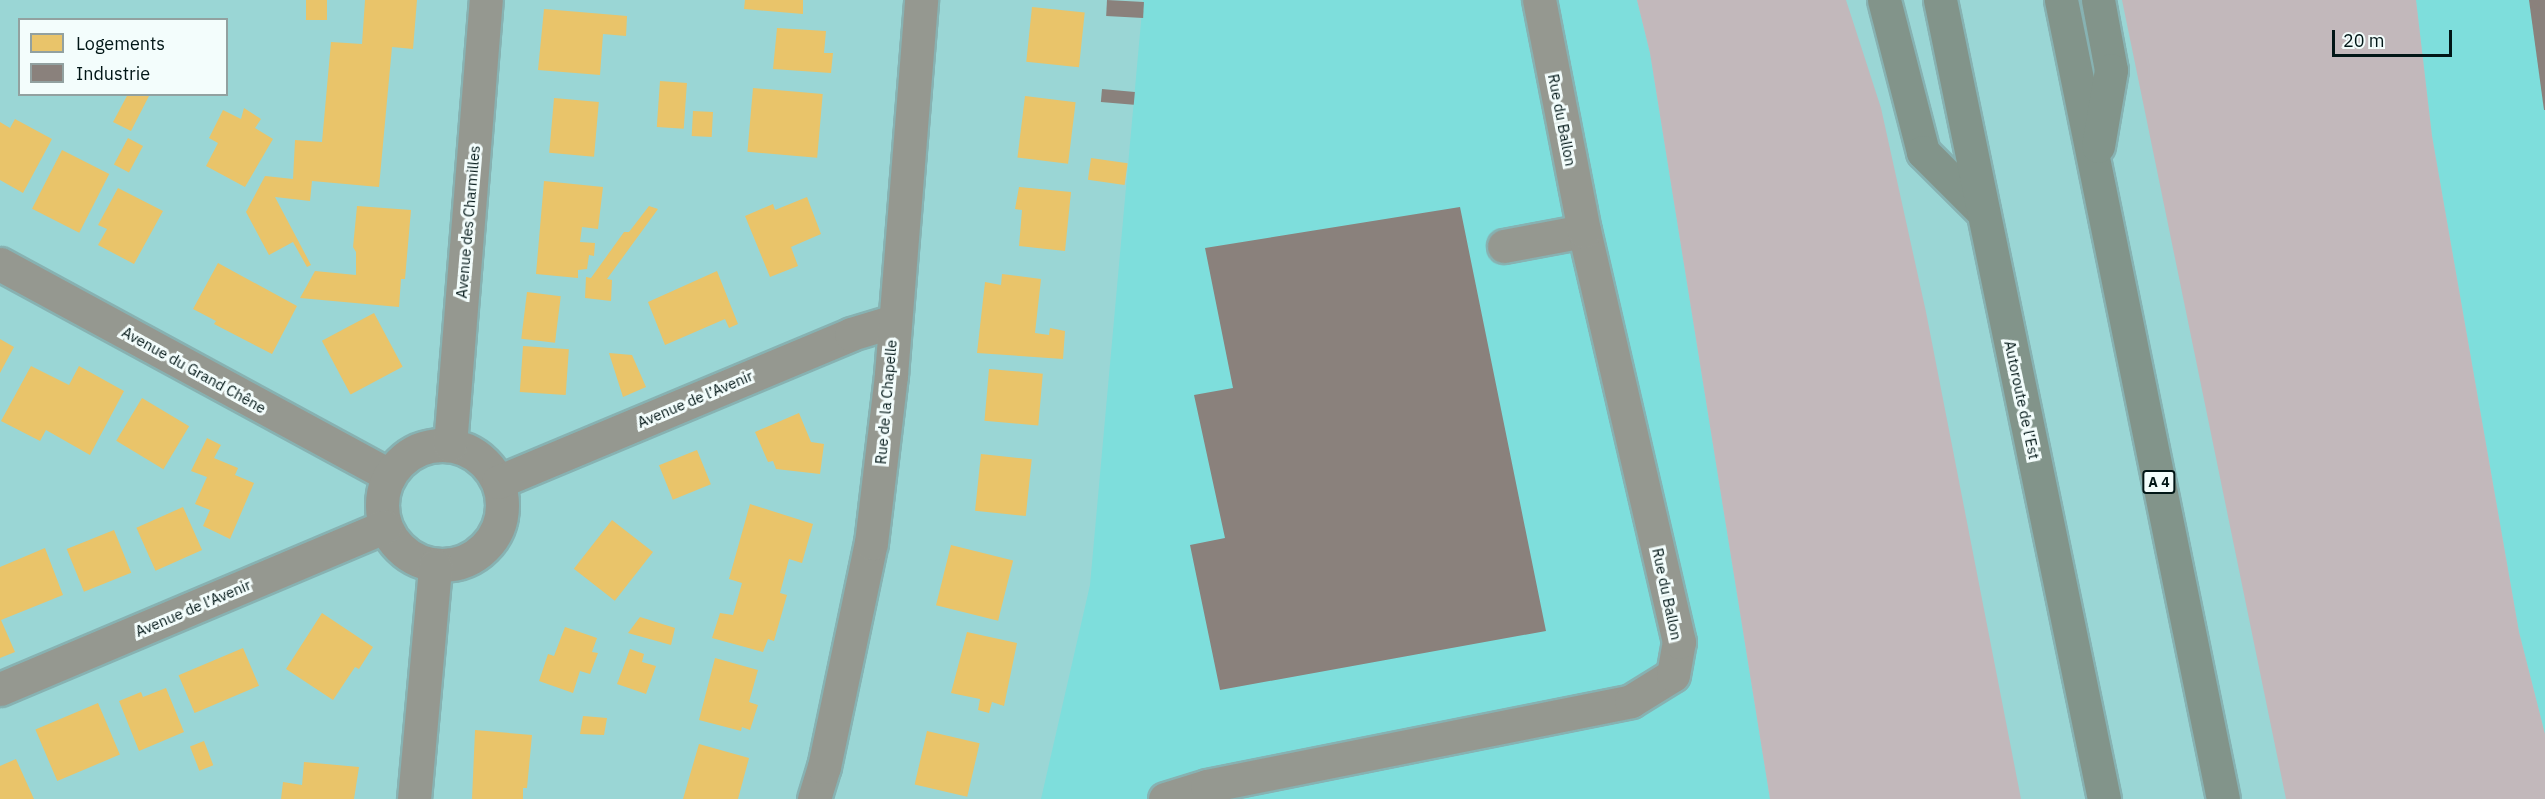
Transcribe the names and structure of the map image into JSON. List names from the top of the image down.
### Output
{
  "streets": {
    "highway": ["Autoroute de l’Est", "A 4"],
    "street": [
      "Rue du Ballon",
      "Avenue des Charmilles",
      "Avenue du Grand Chêne",
      "Avenue de l’Avenir",
      "Rue de la Chapelle"
    ]
  },
  "crossings": [
    ["Avenue des Charmilles", "Avenue du Grand Chêne"],
    ["Avenue des Charmilles", "Avenue de l’Avenir"],
    ["Avenue du Grand Chêne", "Avenue de l’Avenir"],
    ["Avenue de l’Avenir", "Rue de la Chapelle"]
  ],
  "legend": ["Logements", "Industrie"],
  "scale_bar": "20 m"
}
